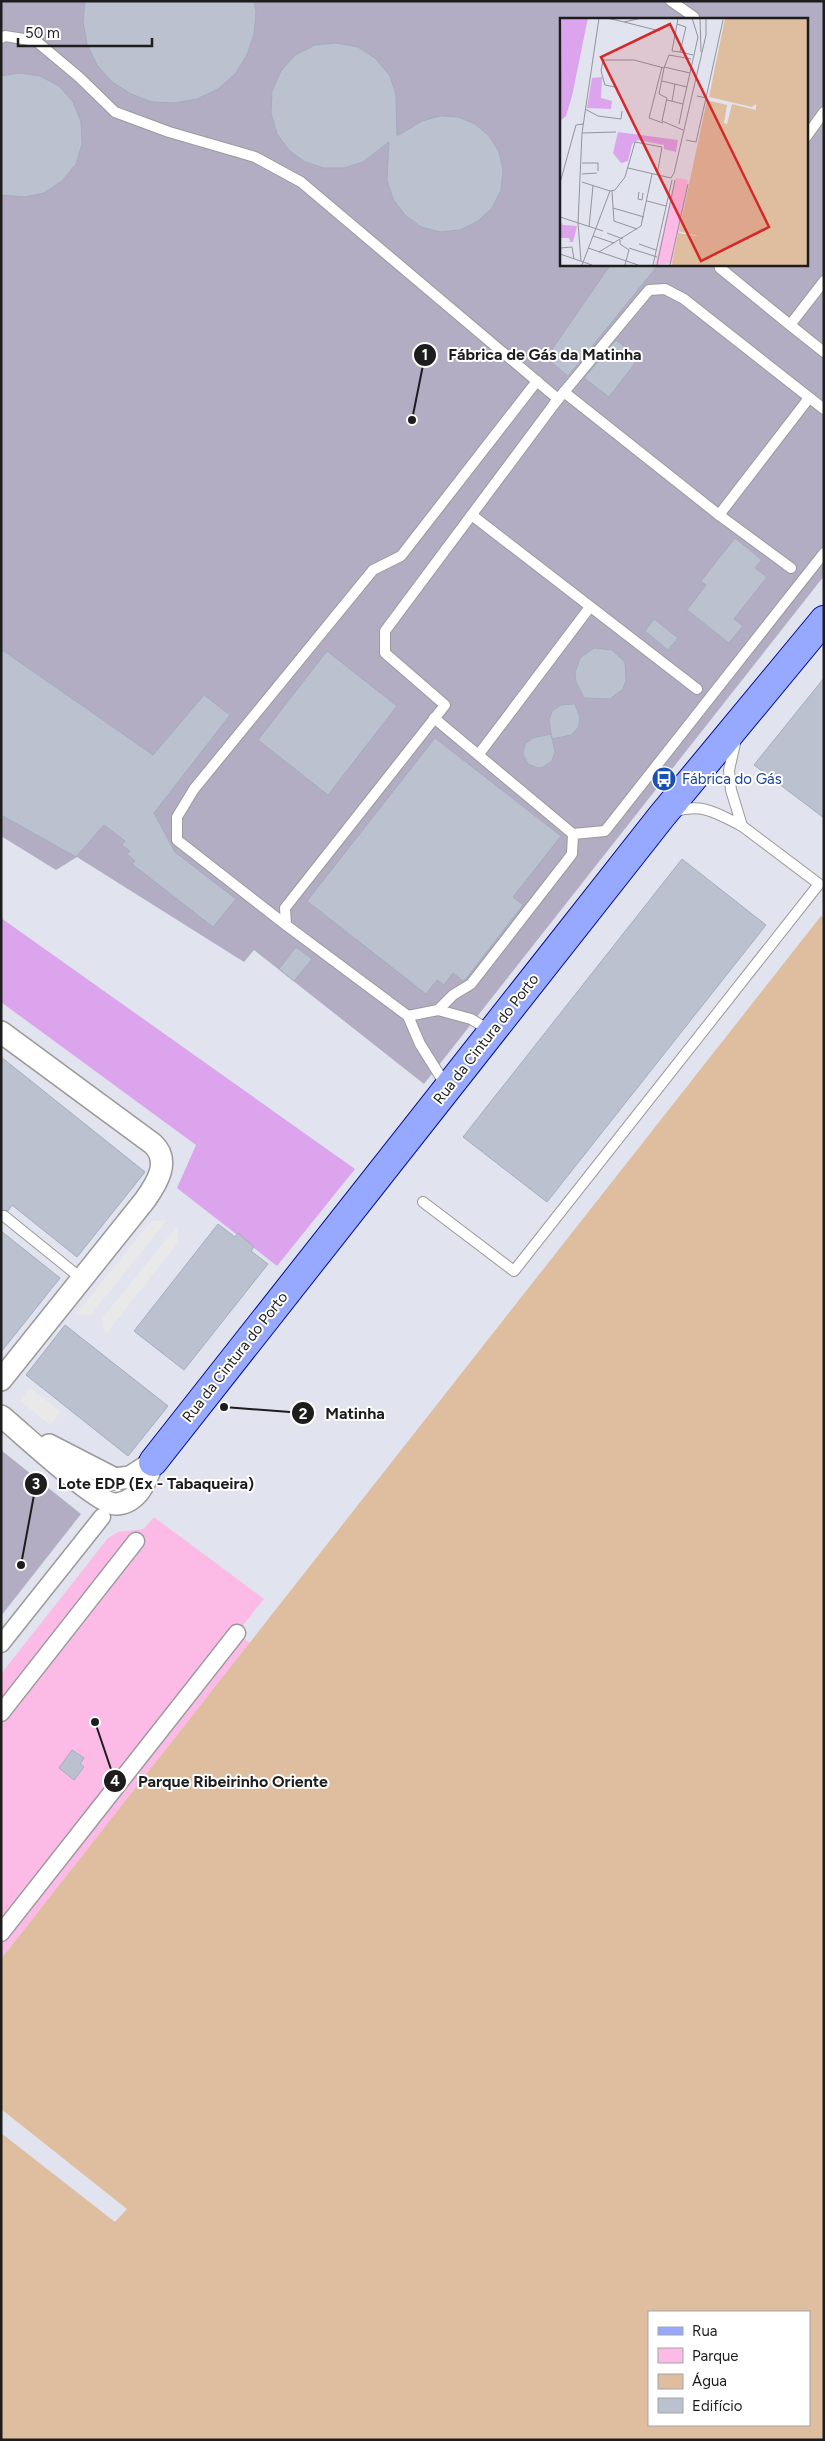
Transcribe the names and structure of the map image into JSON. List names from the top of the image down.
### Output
{
  "streets": {
    "main road": ["Rua da Cintura do Porto"]
  },
  "places": {
    "other": [
      "Fábrica de Gás da Matinha",
      "Matinha",
      "Lote EDP (Ex - Tabaqueira)",
      "Parque Ribeirinho Oriente"
    ],
    "bus stop": ["Fábrica do Gás"]
  },
  "legend": [
    "Rua",
    "Parque",
    "Água",
    "Edifício"
  ],
  "scale_bar": "50 m"
}
